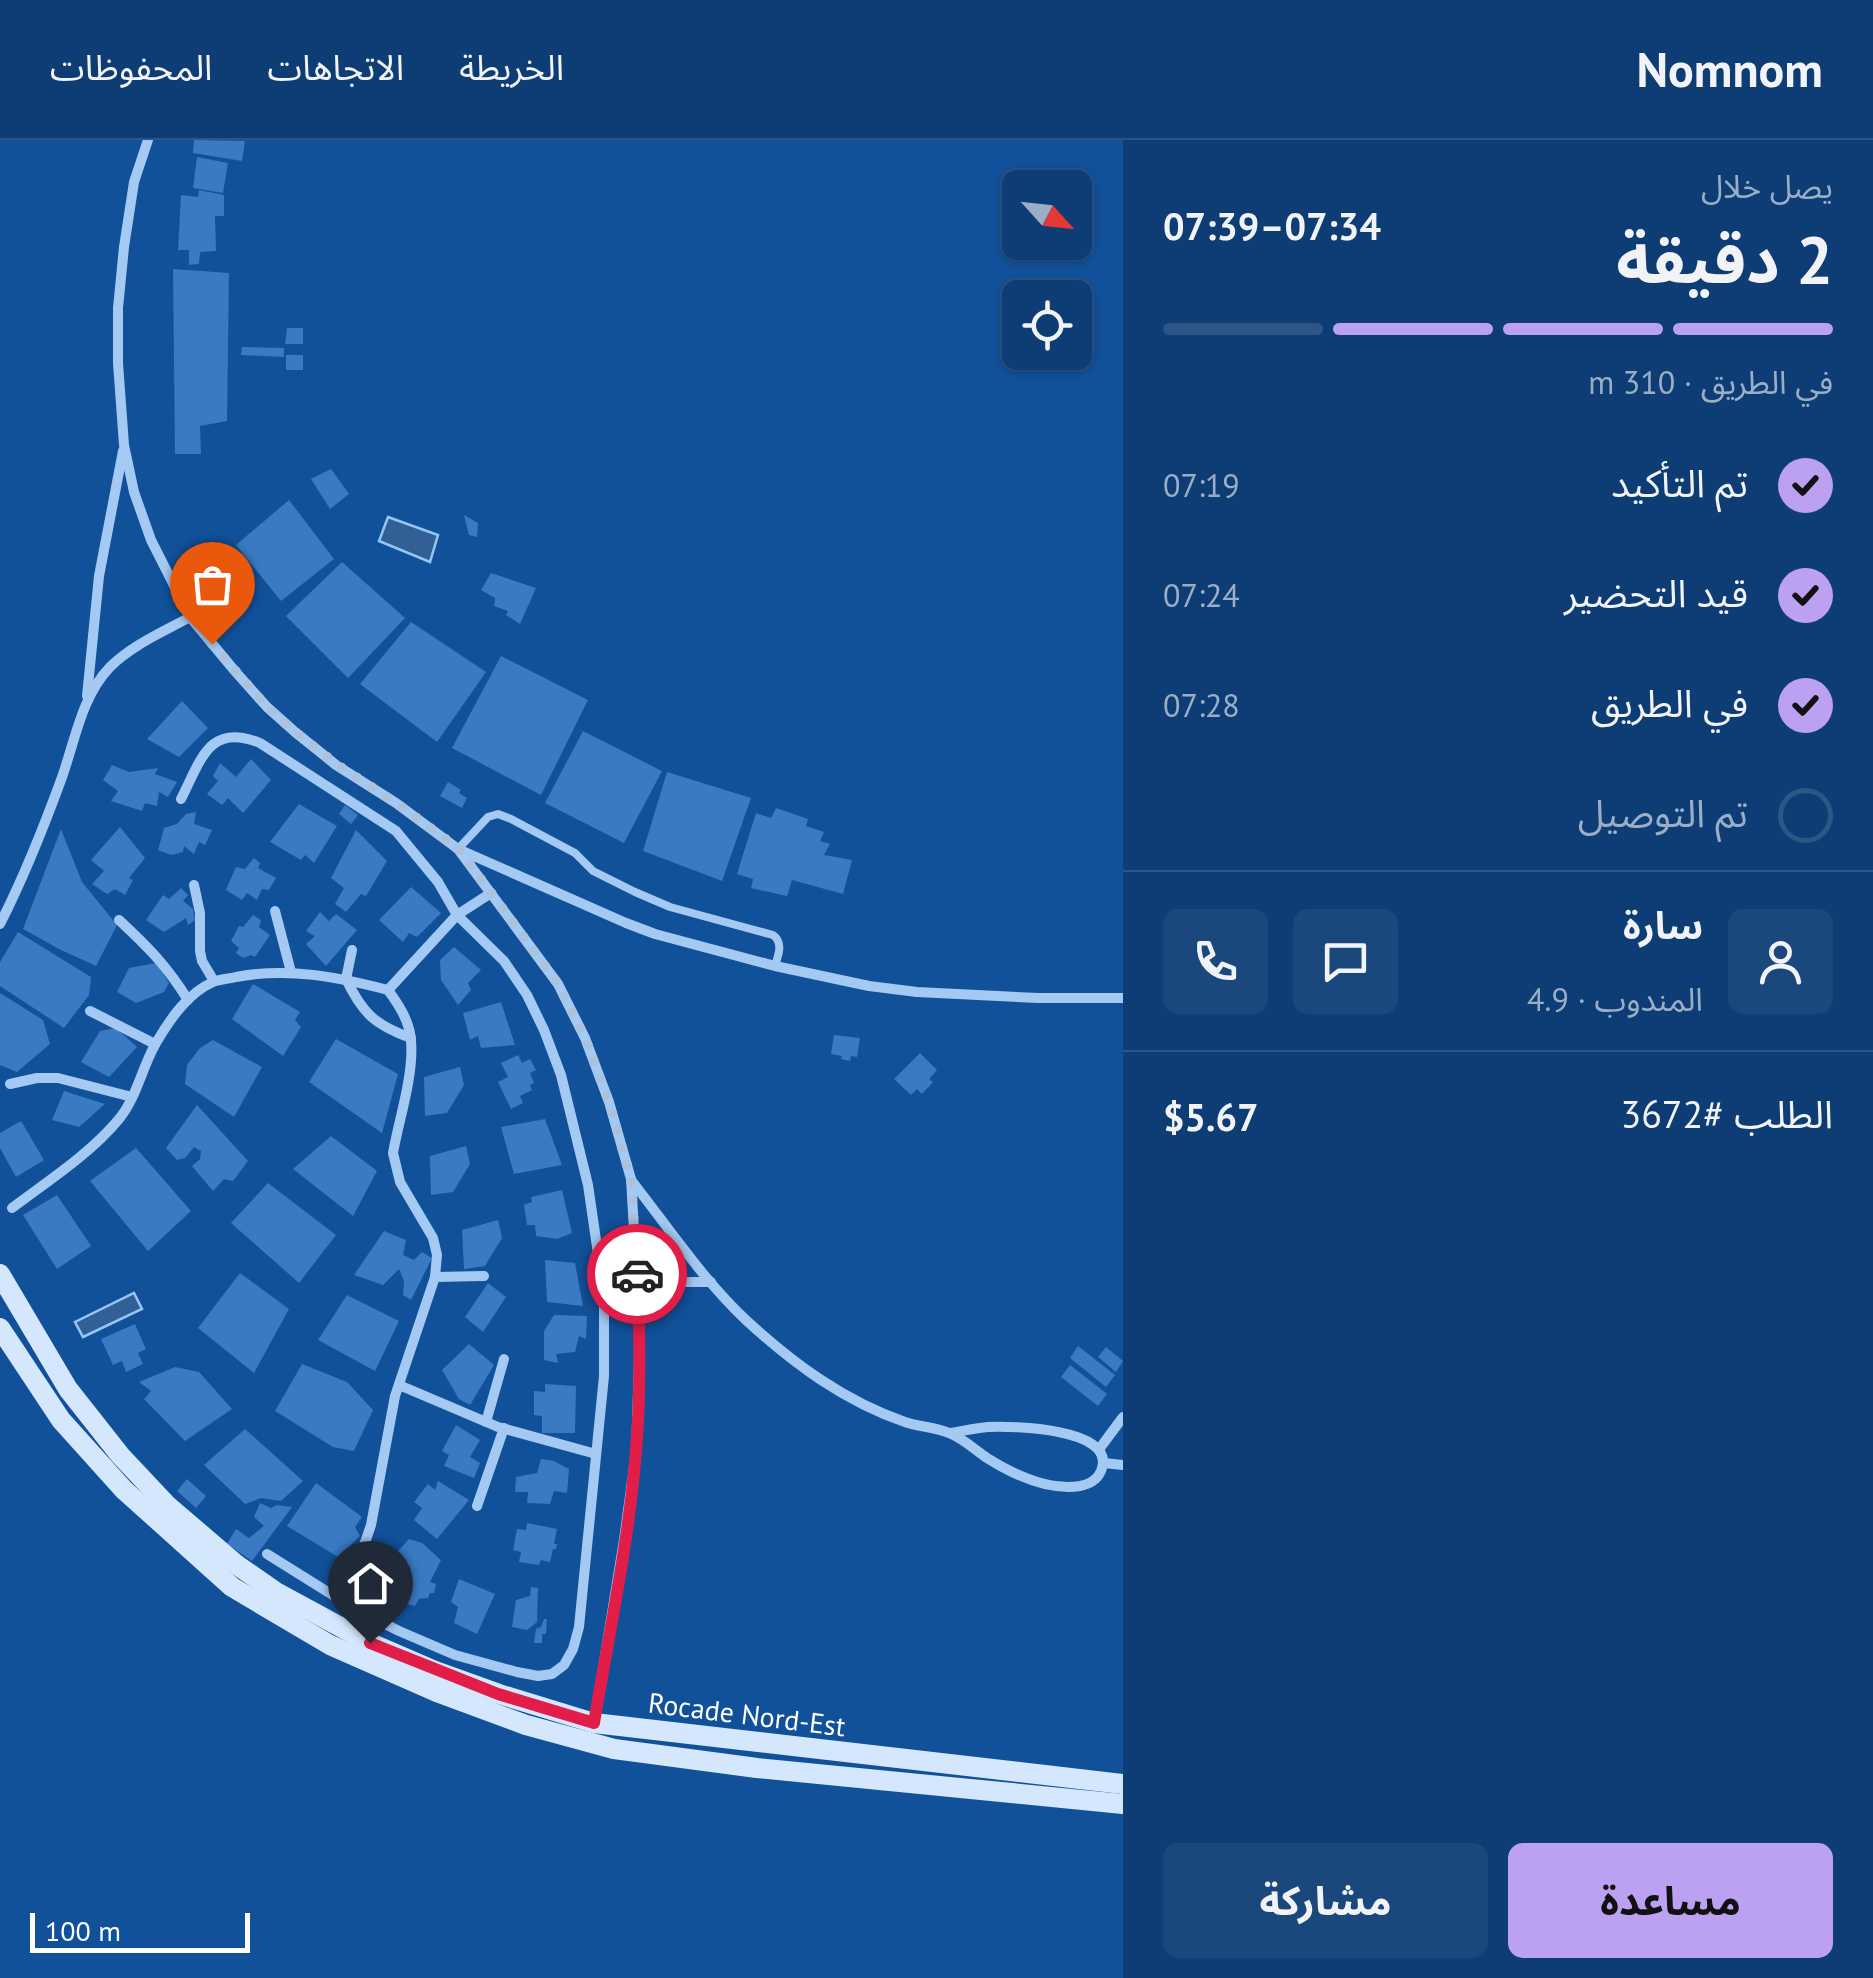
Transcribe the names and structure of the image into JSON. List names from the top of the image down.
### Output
{
  "streets": {
    "street": ["Rocade Nord-Est"]
  },
  "scale_bar": "100 m",
  "north": "bottom right",
  "page": {
    "header": "Nomnom",
    "nav": ["الخريطة", "الاتجاهات", "المحفوظات"],
    "heading": ["2 دقيقة", "يصل خلال", "07:34–07:39"],
    "panel": [
      "سارة",
      "المندوب · 4.9",
      "الطلب #3672",
      "$5.67"
    ],
    "bar": "في الطريق · 310 m",
    "list": [
      ["تم التأكيد", "07:19"],
      ["قيد التحضير", "07:24"],
      ["في الطريق", "07:28"],
      "تم التوصيل"
    ],
    "buttons": ["مساعدة", "مشاركة"],
    "scale": "100 m"
  }
}
